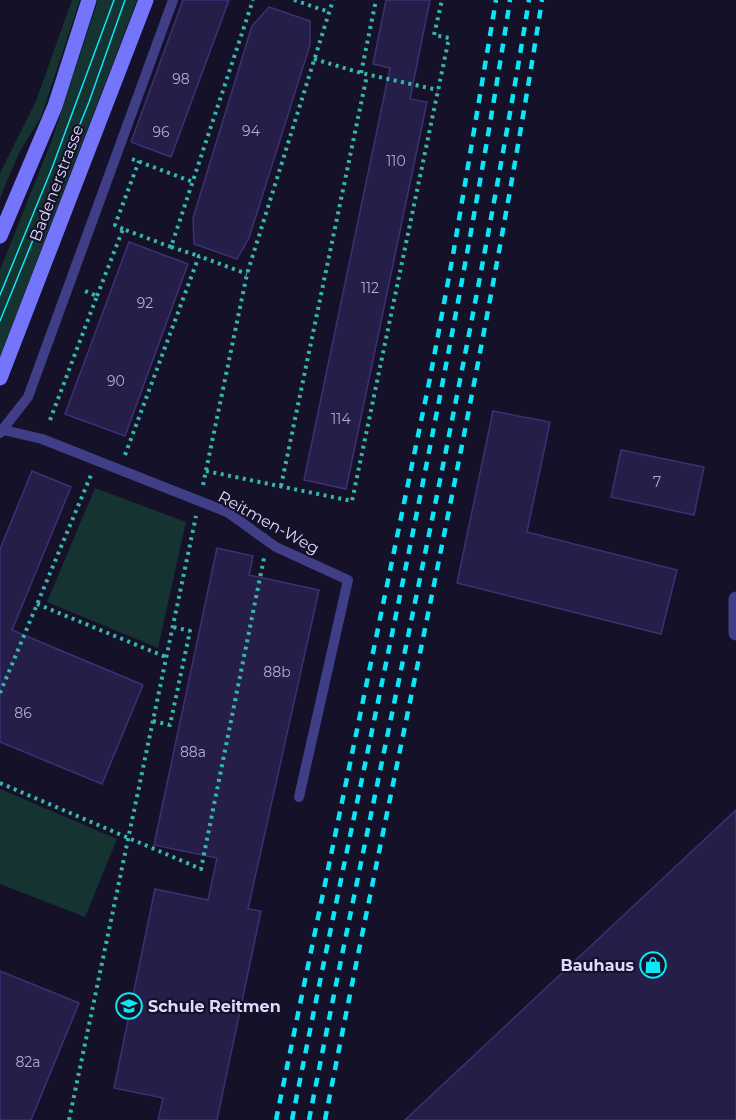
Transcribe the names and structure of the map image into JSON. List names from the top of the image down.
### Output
{
  "streets": {
    "main road": ["Badenerstrasse"],
    "lane": ["Reitmen-Weg"]
  },
  "places": {
    "shop": ["Bauhaus"],
    "school or university": ["Schule Reitmen"]
  },
  "house_numbers": [
    "98",
    "94",
    "96",
    "110",
    "112",
    "92",
    "90",
    "114",
    "7",
    "88b",
    "86",
    "88a",
    "82a"
  ]
}
